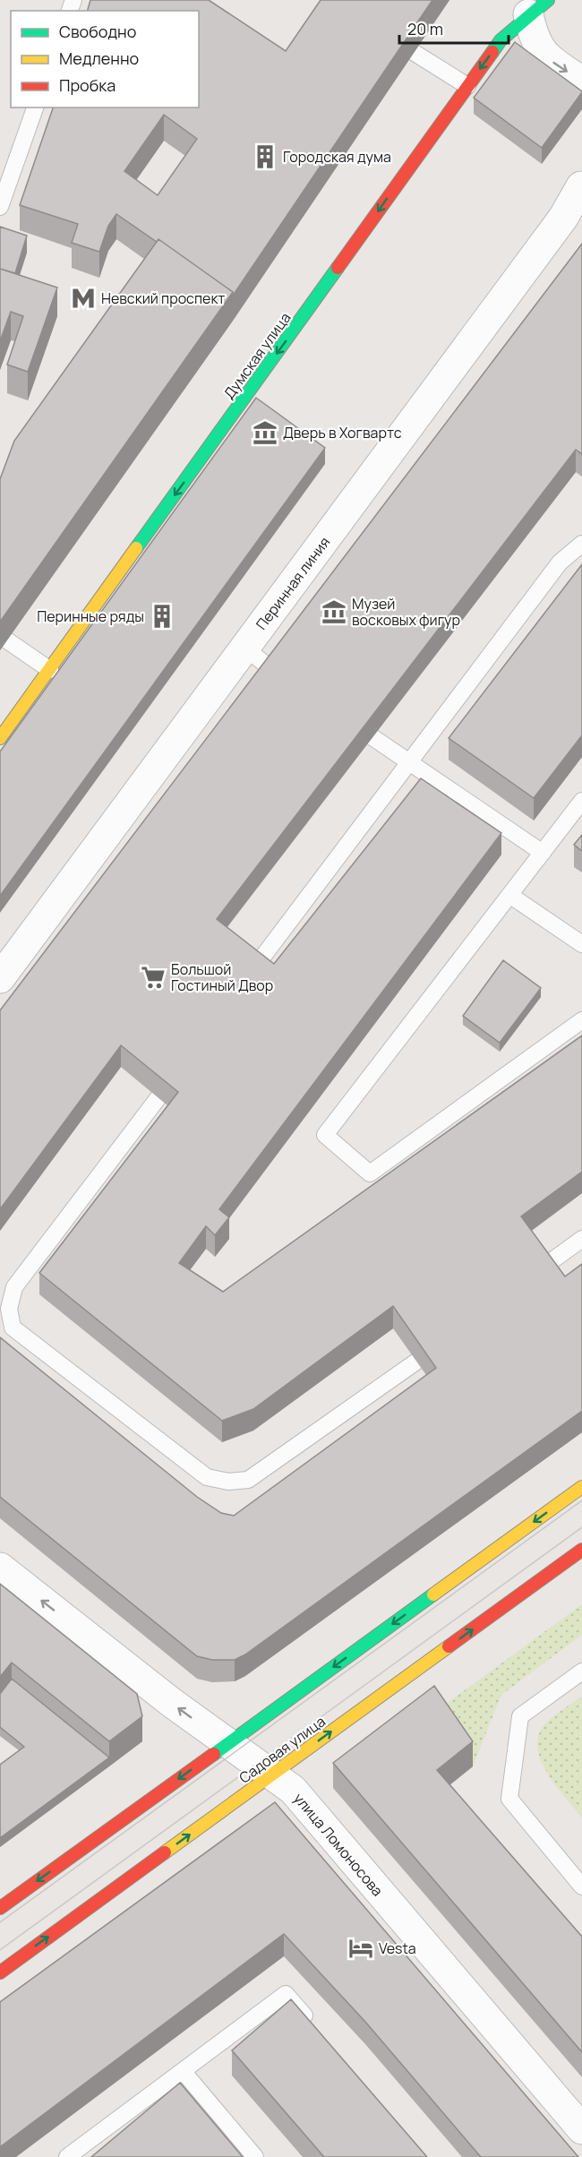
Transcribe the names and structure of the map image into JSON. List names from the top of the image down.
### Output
{
  "streets": {
    "main road": ["Думская улица", "Садовая улица"],
    "street": ["Перинная линия", "улица Ломоносова"]
  },
  "crossings": [
    ["Садовая улица", "улица Ломоносова"]
  ],
  "one_way": ["Думская улица", "улица Ломоносова"],
  "places": {
    "building": ["Городская дума", "Перинные ряды"],
    "metro station": ["Невский проспект"],
    "museum": ["Дверь в Хогвартс", "Музей восковых фигур"],
    "supermarket": ["Большой Гостиный Двор"],
    "hotel": ["Vesta"]
  },
  "legend": ["Свободно", "Медленно", "Пробка"],
  "scale_bar": "20 m"
}
